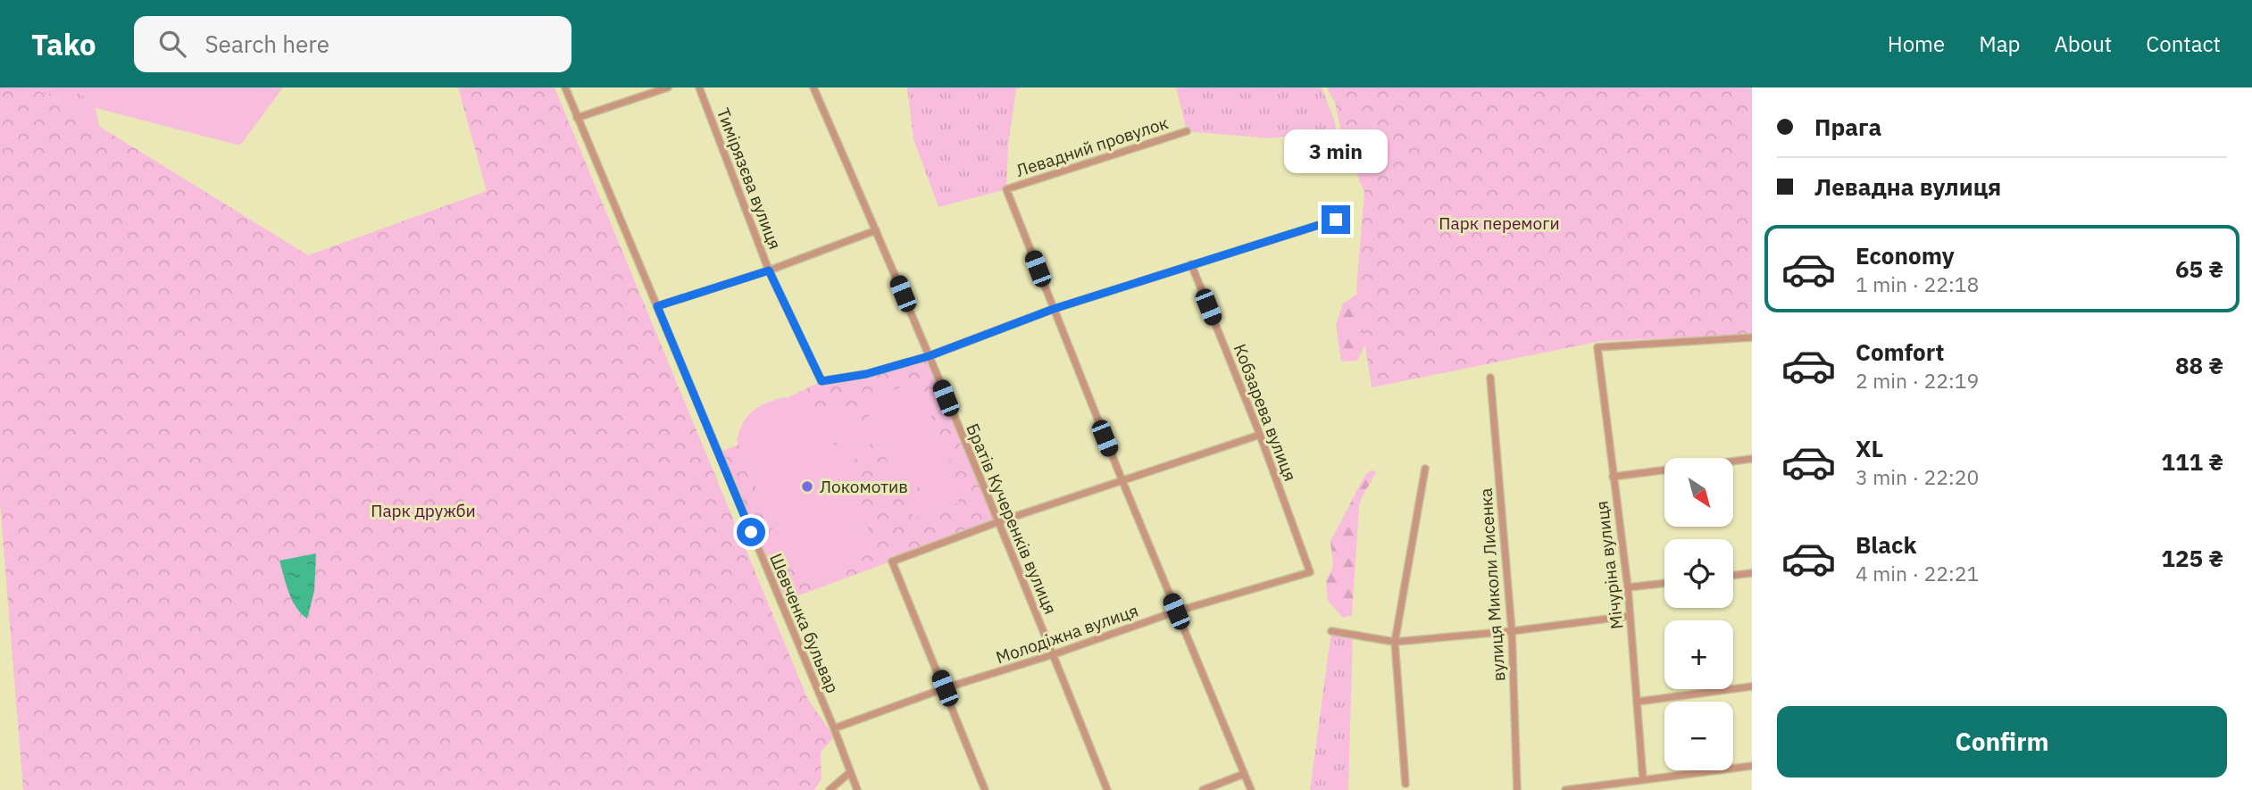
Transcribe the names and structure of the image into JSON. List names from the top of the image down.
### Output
{
  "streets": {
    "street": [
      "Левадний провулок",
      "Тимірязєва вулиця",
      "Кобзарева вулиця",
      "Братів Кучеренків вулиця",
      "Мічуріна вулиця",
      "вулиця Миколи Лисенка",
      "Шевченка бульвар",
      "Молодіжна вулиця"
    ]
  },
  "crossings": [
    ["Тимірязєва вулиця", "Братів Кучеренків вулиця"],
    ["Кобзарева вулиця", "Молодіжна вулиця"],
    ["Братів Кучеренків вулиця", "Молодіжна вулиця"],
    ["Шевченка бульвар", "Молодіжна вулиця"]
  ],
  "parks": ["Парк перемоги", "Парк дружби"],
  "places": ["Локомотив"],
  "north": "bottom right",
  "page": {
    "header": "Tako",
    "search": "Search here",
    "nav": [
      "Home",
      "Map",
      "About",
      "Contact"
    ],
    "banner": ["Прага", "Левадна вулиця"],
    "bubble": "3 min",
    "list": [
      {
        "name": "Economy",
        "note": "1 min · 22:18",
        "value": "65 ₴"
      },
      {
        "name": "Comfort",
        "note": "2 min · 22:19",
        "value": "88 ₴"
      },
      {
        "name": "XL",
        "note": "3 min · 22:20",
        "value": "111 ₴"
      },
      {
        "name": "Black",
        "note": "4 min · 22:21",
        "value": "125 ₴"
      }
    ],
    "map_buttons": ["+", "−"],
    "buttons": "Confirm"
  }
}
